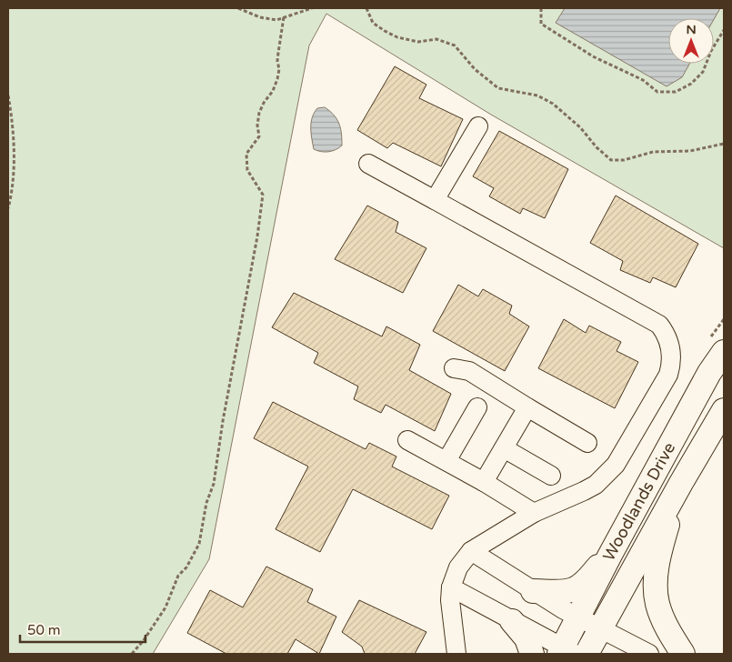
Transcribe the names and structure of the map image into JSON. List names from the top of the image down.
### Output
{
  "streets": {
    "main road": ["Woodlands Drive"]
  },
  "scale_bar": "50 m",
  "north": "top"
}
